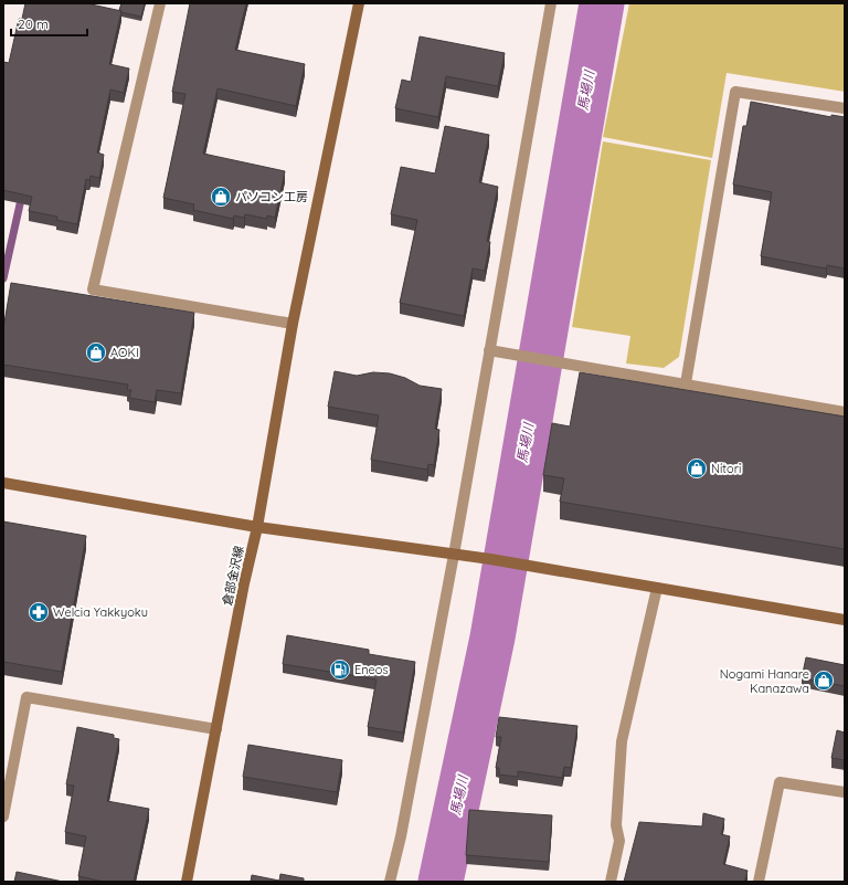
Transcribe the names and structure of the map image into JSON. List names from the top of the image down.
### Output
{
  "streets": {
    "street": ["倉部金沢線"]
  },
  "water": ["馬場川"],
  "places": {
    "shop": [
      "パソコン工房",
      "AOKI",
      "Nitori",
      "Nogami Hanare Kanazawa"
    ],
    "pharmacy": ["Welcia Yakkyoku"],
    "fuel station": ["Eneos"]
  },
  "scale_bar": "20 m"
}
